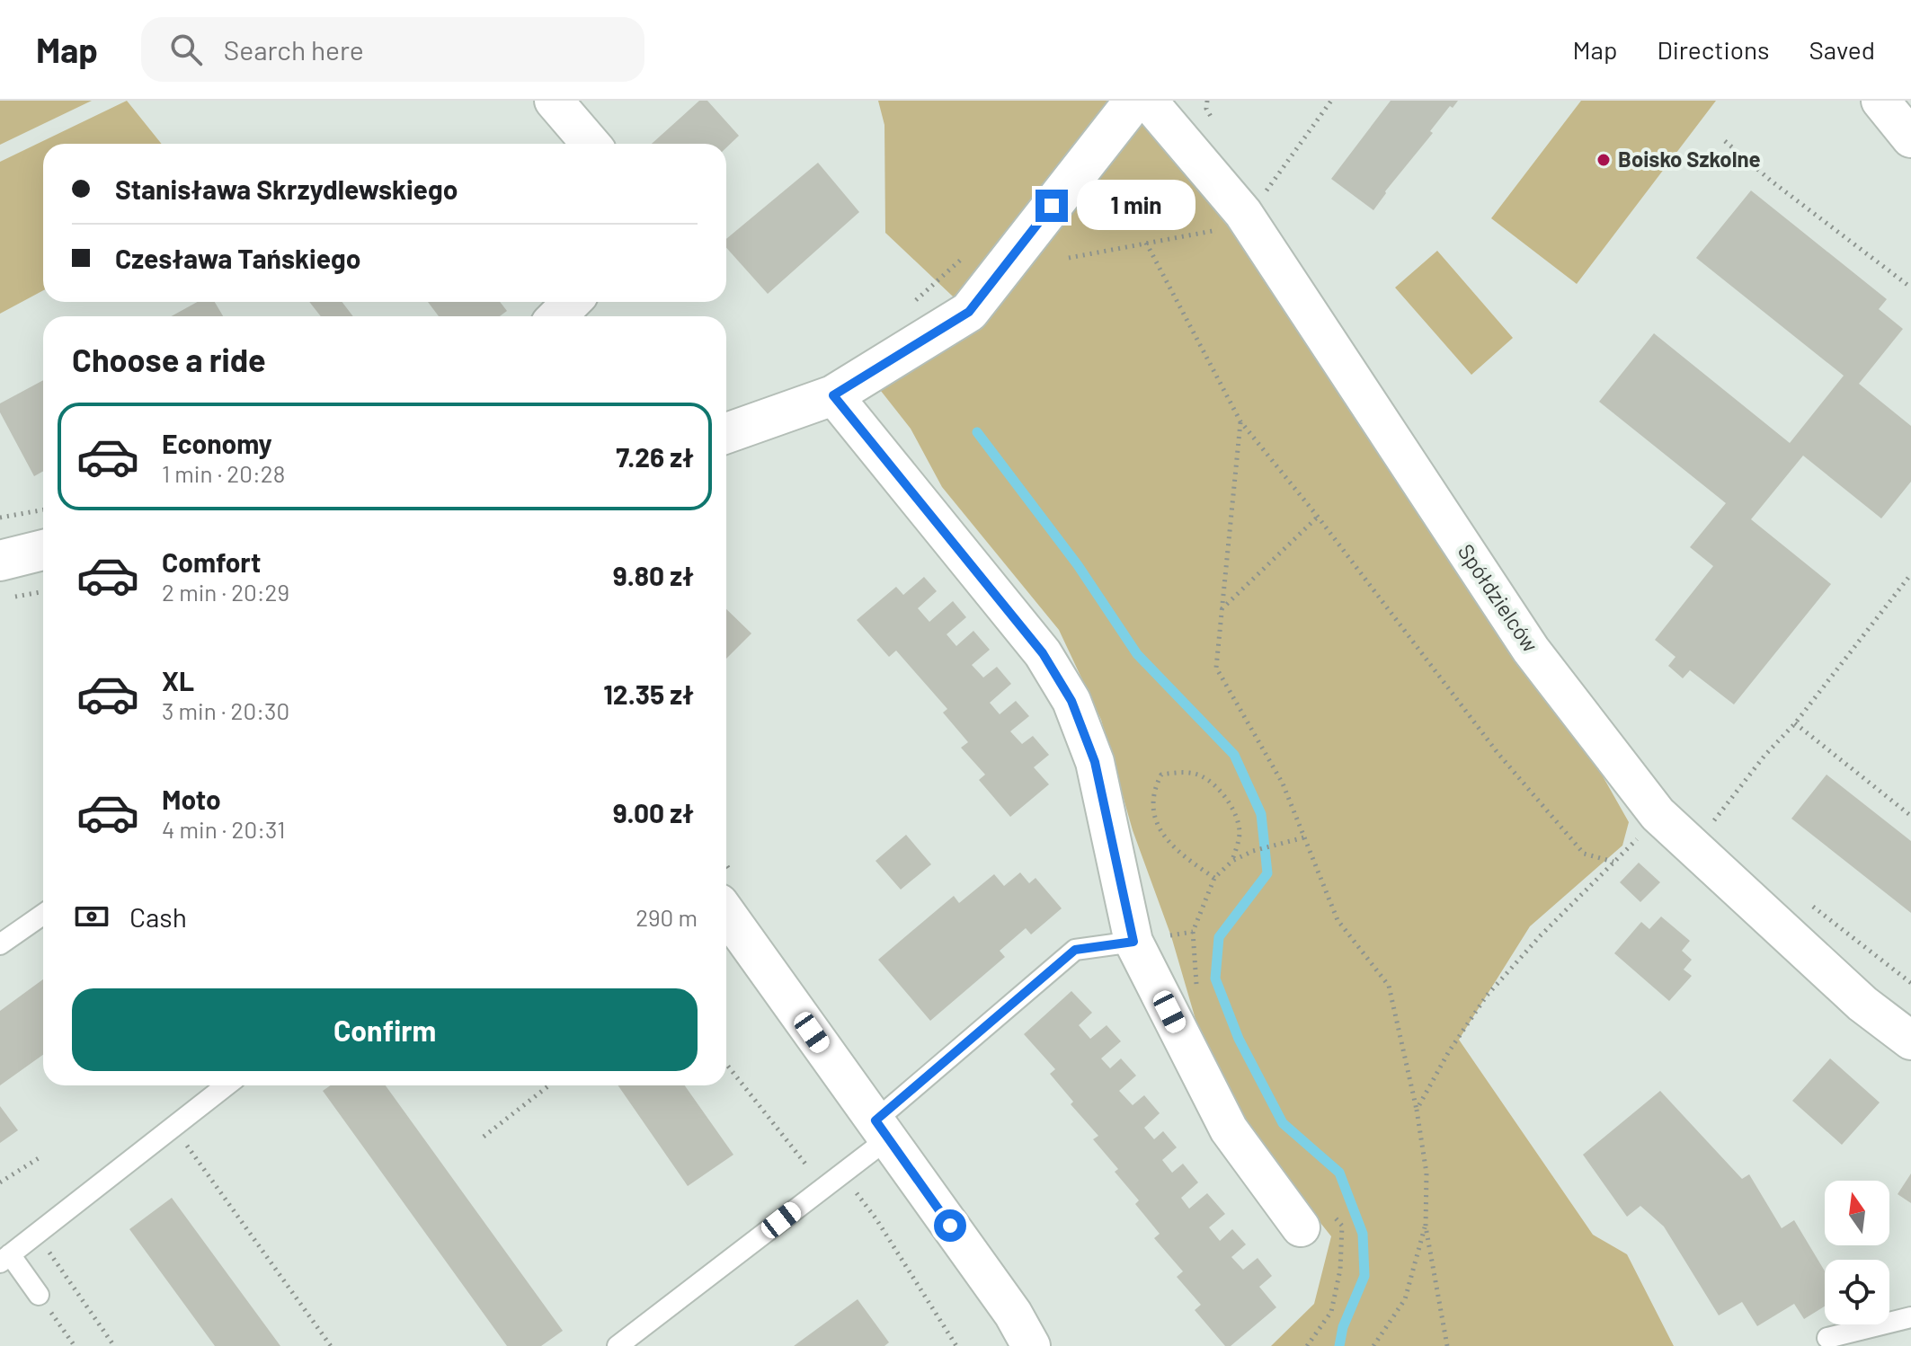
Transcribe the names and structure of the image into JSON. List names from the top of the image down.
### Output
{
  "streets": {
    "street": ["Spółdzielców"]
  },
  "places": ["Boisko Szkolne"],
  "north": "top",
  "page": {
    "header": "Map",
    "search": "Search here",
    "nav": ["Map", "Directions", "Saved"],
    "banner": ["Stanisława Skrzydlewskiego", "Czesława Tańskiego"],
    "bubble": "1 min",
    "heading": "Choose a ride",
    "list": [
      {
        "name": "Economy",
        "note": "1 min · 20:28",
        "value": "7.26 zł"
      },
      {
        "name": "Comfort",
        "note": "2 min · 20:29",
        "value": "9.80 zł"
      },
      {
        "name": "XL",
        "note": "3 min · 20:30",
        "value": "12.35 zł"
      },
      {
        "name": "Moto",
        "note": "4 min · 20:31",
        "value": "9.00 zł"
      }
    ],
    "pay": ["Cash", "290 m"],
    "buttons": "Confirm"
  }
}
